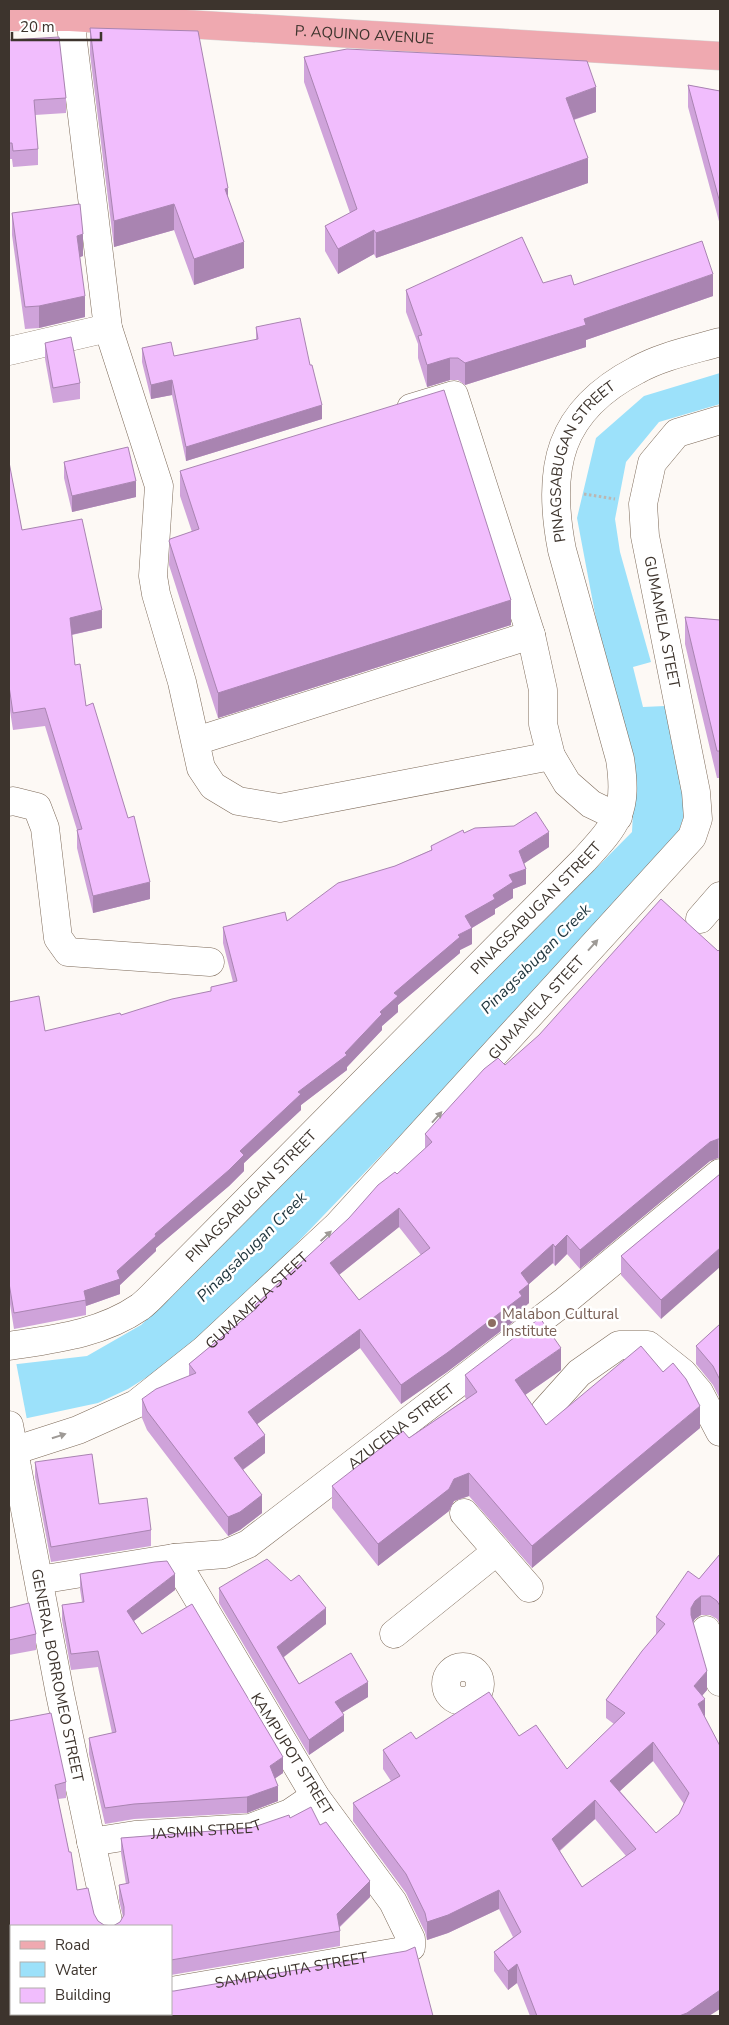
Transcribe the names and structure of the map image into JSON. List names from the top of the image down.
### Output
{
  "streets": {
    "main road": ["P. AQUINO AVENUE"],
    "street": [
      "PINAGSABUGAN STREET",
      "GUMAMELA STEET",
      "AZUCENA STREET",
      "GENERAL BORROMEO STREET",
      "KAMPUPOT STREET",
      "JASMIN STREET",
      "SAMPAGUITA STREET"
    ]
  },
  "crossings": [
    ["GUMAMELA STEET", "GENERAL BORROMEO STREET"],
    ["AZUCENA STREET", "GENERAL BORROMEO STREET"],
    ["AZUCENA STREET", "KAMPUPOT STREET"],
    ["GENERAL BORROMEO STREET", "JASMIN STREET"],
    ["KAMPUPOT STREET", "JASMIN STREET"],
    ["KAMPUPOT STREET", "SAMPAGUITA STREET"]
  ],
  "one_way": ["GUMAMELA STEET"],
  "water": ["Pinagsabugan Creek"],
  "places": ["Malabon Cultural Institute"],
  "legend": ["Road", "Water", "Building"],
  "scale_bar": "20 m"
}
